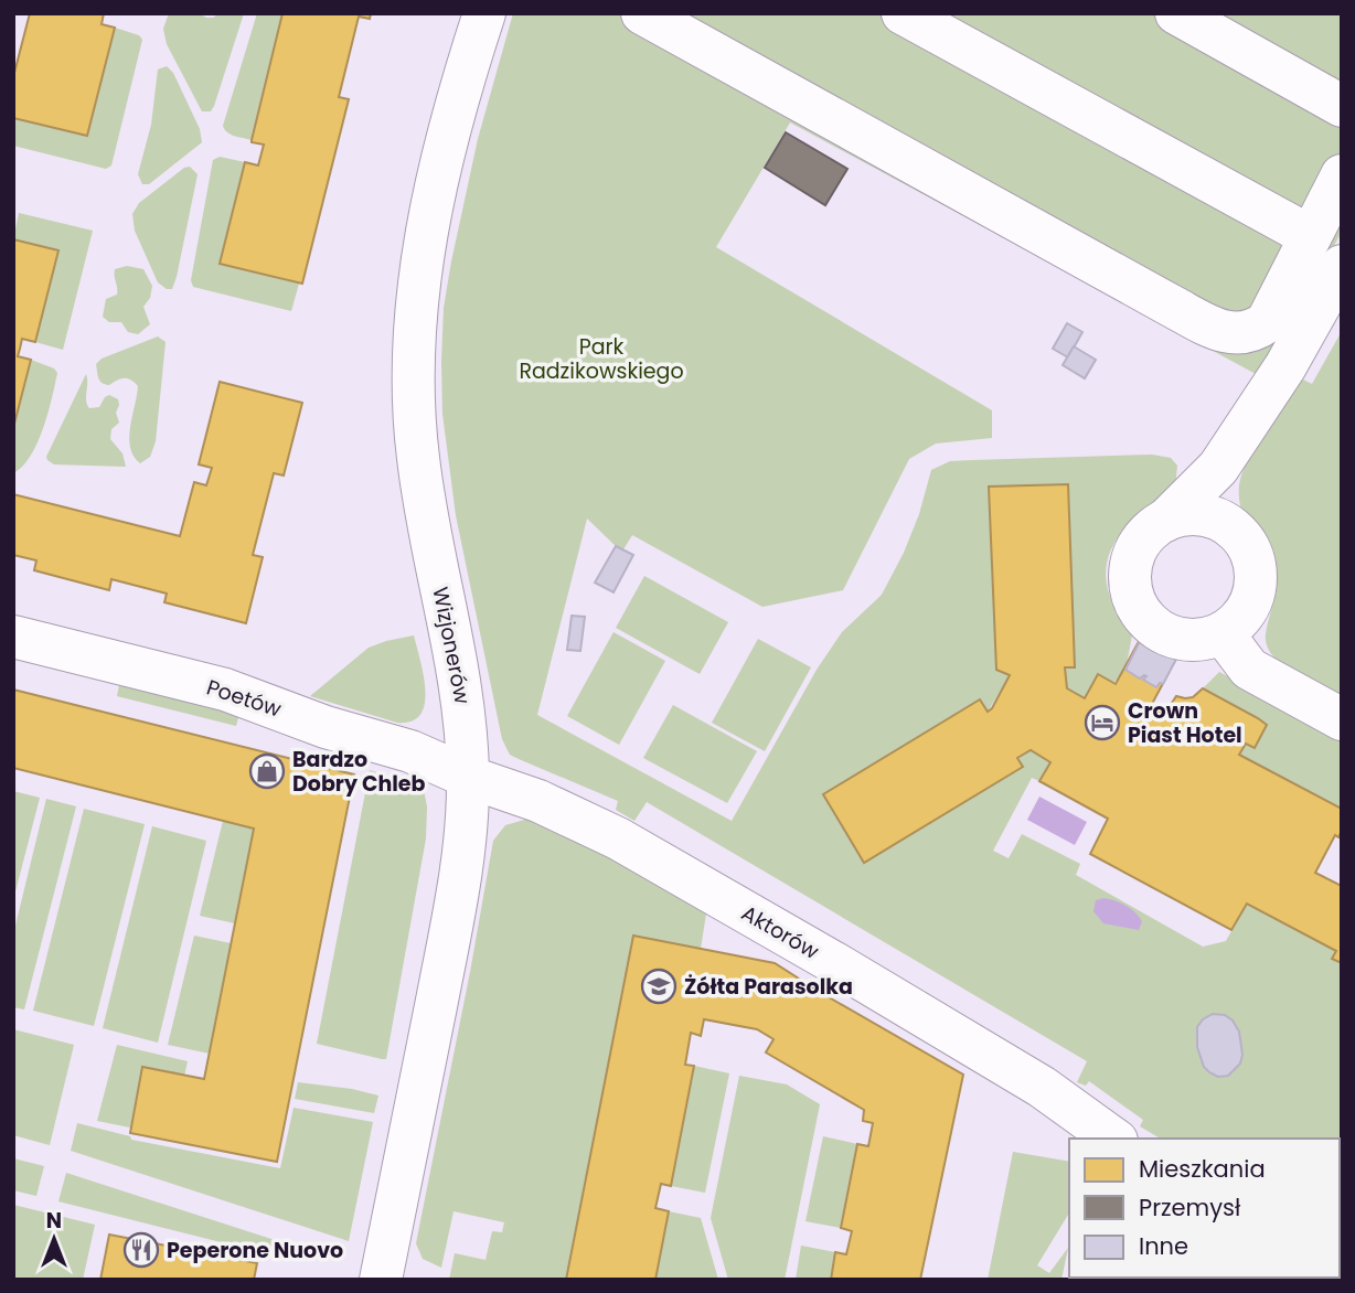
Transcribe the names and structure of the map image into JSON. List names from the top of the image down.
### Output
{
  "streets": {
    "street": ["Wizjonerów", "Poetów", "Aktorów"]
  },
  "crossings": [
    ["Wizjonerów", "Poetów"],
    ["Wizjonerów", "Aktorów"],
    ["Poetów", "Aktorów"]
  ],
  "parks": ["Park Radzikowskiego"],
  "places": {
    "hotel": ["Crown Piast Hotel"],
    "shop": ["Bardzo Dobry Chleb"],
    "school or university": ["Żółta Parasolka"],
    "restaurant": ["Peperone Nuovo"]
  },
  "legend": ["Mieszkania", "Przemysł", "Inne"],
  "north": "top"
}
